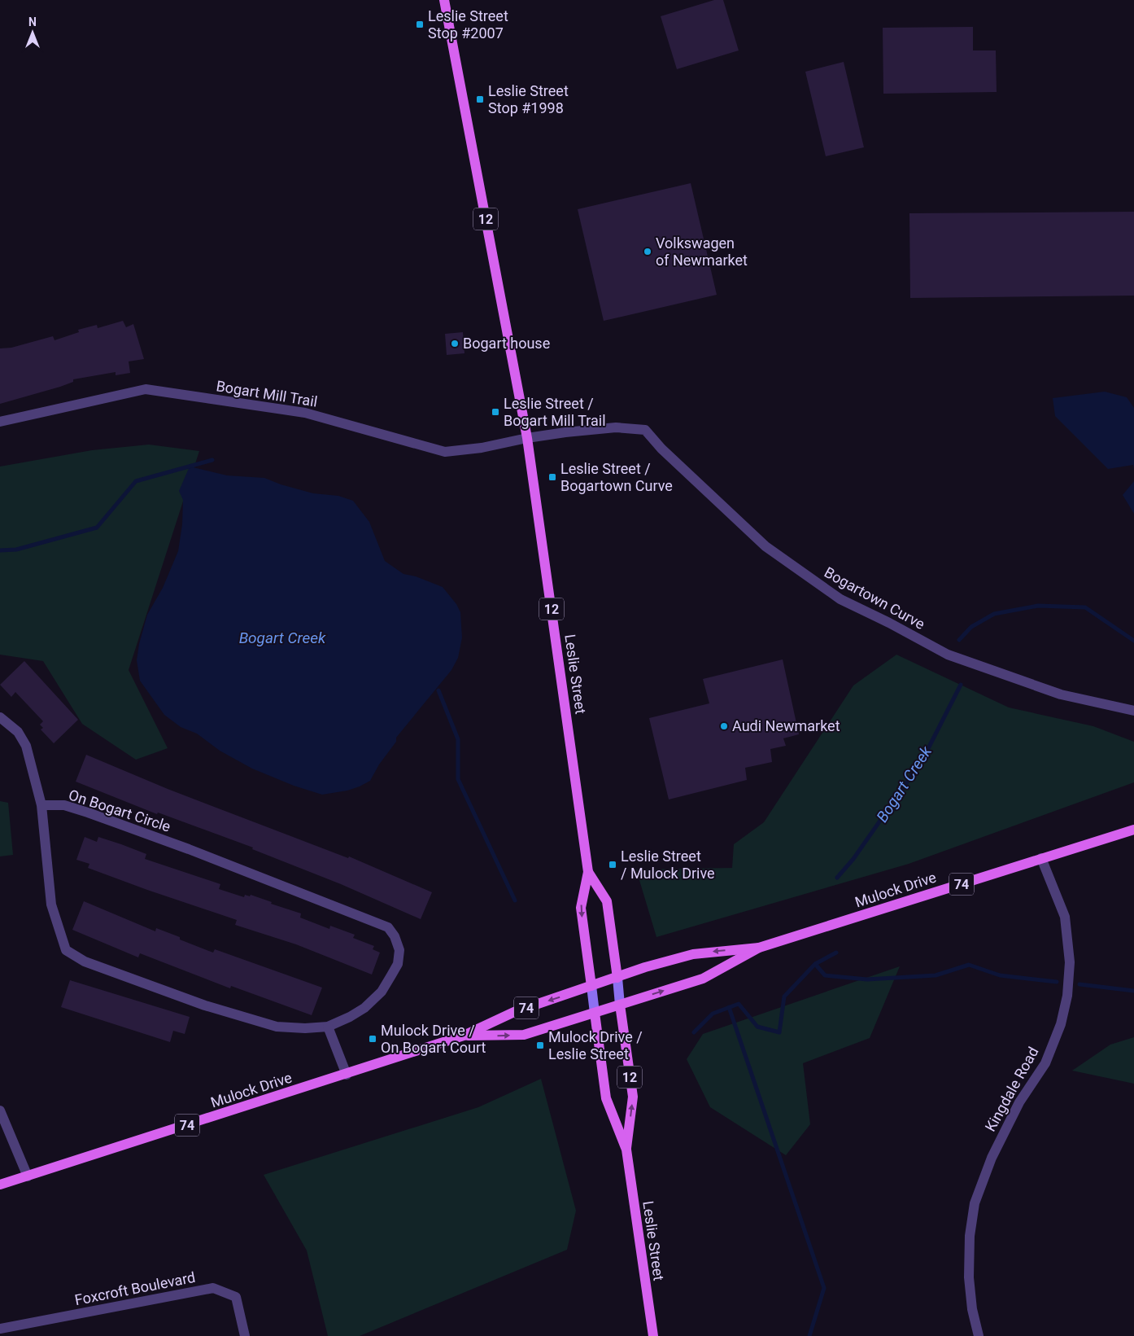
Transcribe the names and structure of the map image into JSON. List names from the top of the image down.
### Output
{
  "streets": {
    "main road": [
      "12",
      "Leslie Street",
      "74",
      "Mulock Drive"
    ],
    "street": [
      "Bogart Mill Trail",
      "Bogartown Curve",
      "On Bogart Circle",
      "Kingdale Road",
      "Foxcroft Boulevard"
    ]
  },
  "crossings": [
    ["Bogart Mill Trail", "Bogartown Curve"],
    ["Bogart Mill Trail", "Leslie Street"],
    ["Bogartown Curve", "Leslie Street"],
    ["Leslie Street", "Mulock Drive"],
    ["Mulock Drive", "Kingdale Road"]
  ],
  "water": ["Bogart Creek"],
  "places": {
    "transit": [
      "Leslie Street Stop #2007",
      "Leslie Street Stop #1998",
      "Leslie Street / Bogart Mill Trail",
      "Leslie Street / Bogartown Curve",
      "Leslie Street / Mulock Drive",
      "Mulock Drive / On Bogart Court",
      "Mulock Drive / Leslie Street"
    ],
    "other": ["Volkswagen of Newmarket", "Bogart house", "Audi Newmarket"]
  },
  "north": "top"
}
